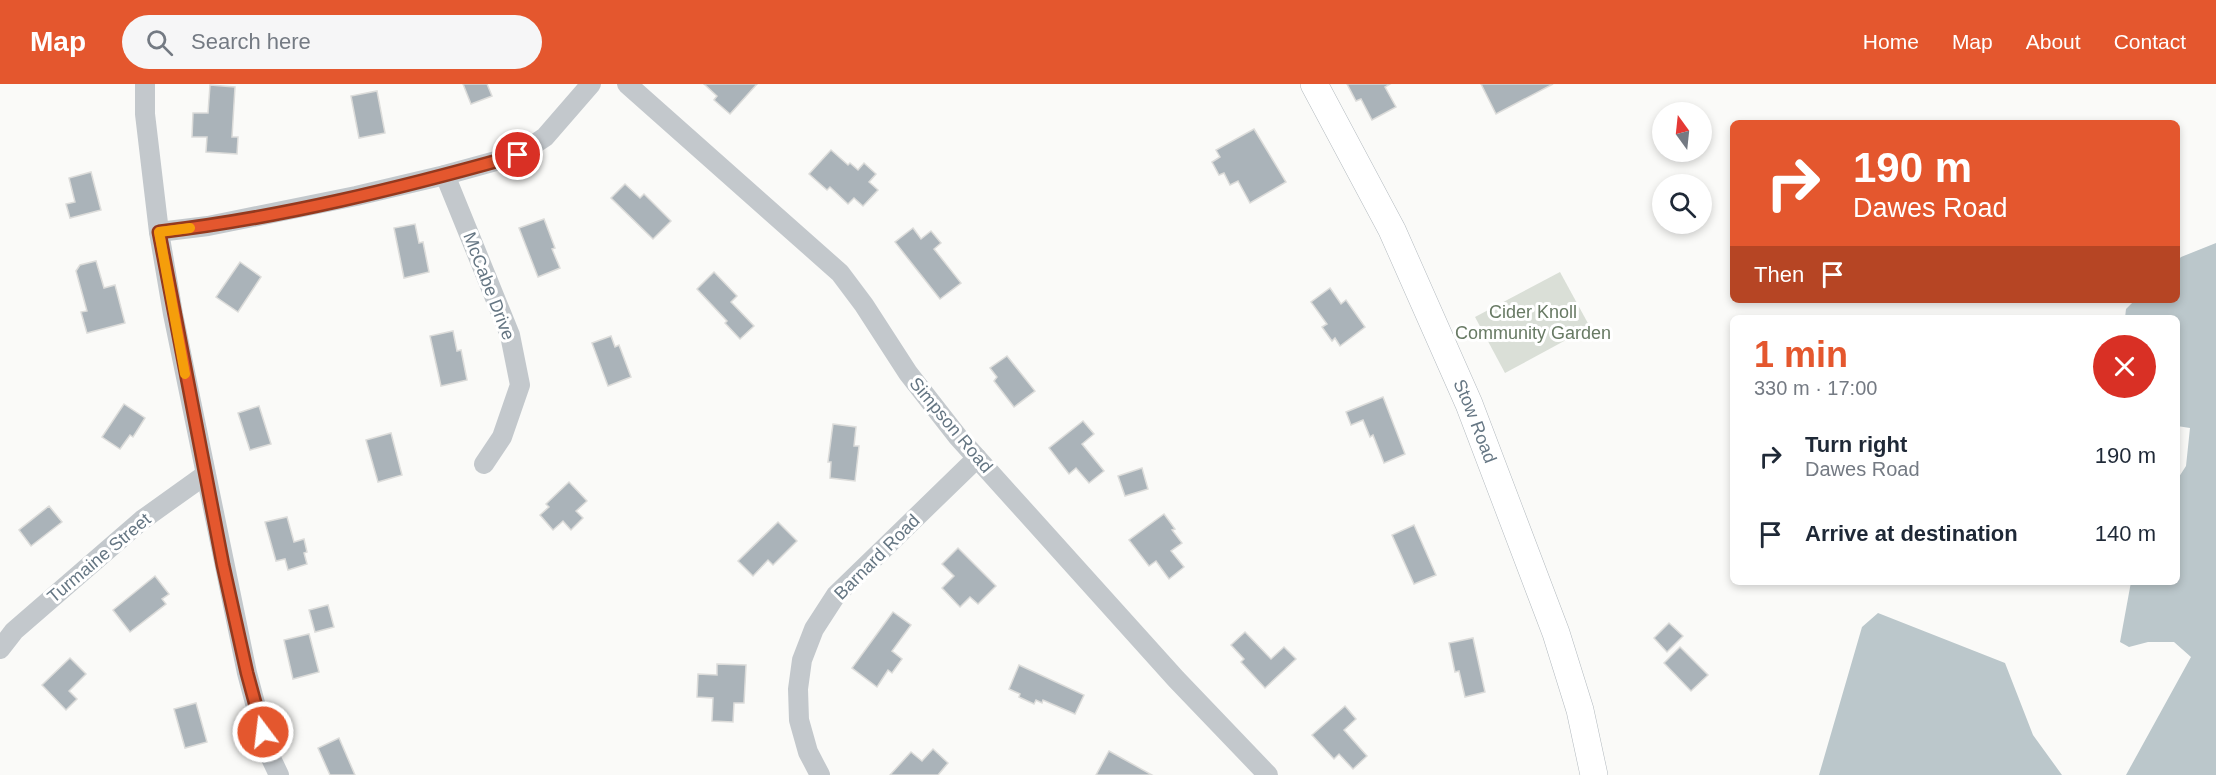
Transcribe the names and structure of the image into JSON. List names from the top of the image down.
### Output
{
  "streets": {
    "street": [
      "McCabe Drive",
      "Stow Road",
      "Simpson Road",
      "Barnard Road",
      "Turmaine Street"
    ]
  },
  "crossings": [
    ["Simpson Road", "Barnard Road"]
  ],
  "parks": ["Cider Knoll Community Garden"],
  "north": "top",
  "page": {
    "header": "Map",
    "search": "Search here",
    "nav": [
      "Home",
      "Map",
      "About",
      "Contact"
    ],
    "turn": ["190 m", "Dawes Road"],
    "then": "Then",
    "heading": ["1 min", "330 m · 17:00"],
    "list": [
      {
        "name": "Turn right",
        "note": "Dawes Road",
        "value": "190 m"
      },
      {
        "name": "Arrive at destination",
        "value": "140 m"
      }
    ]
  }
}
